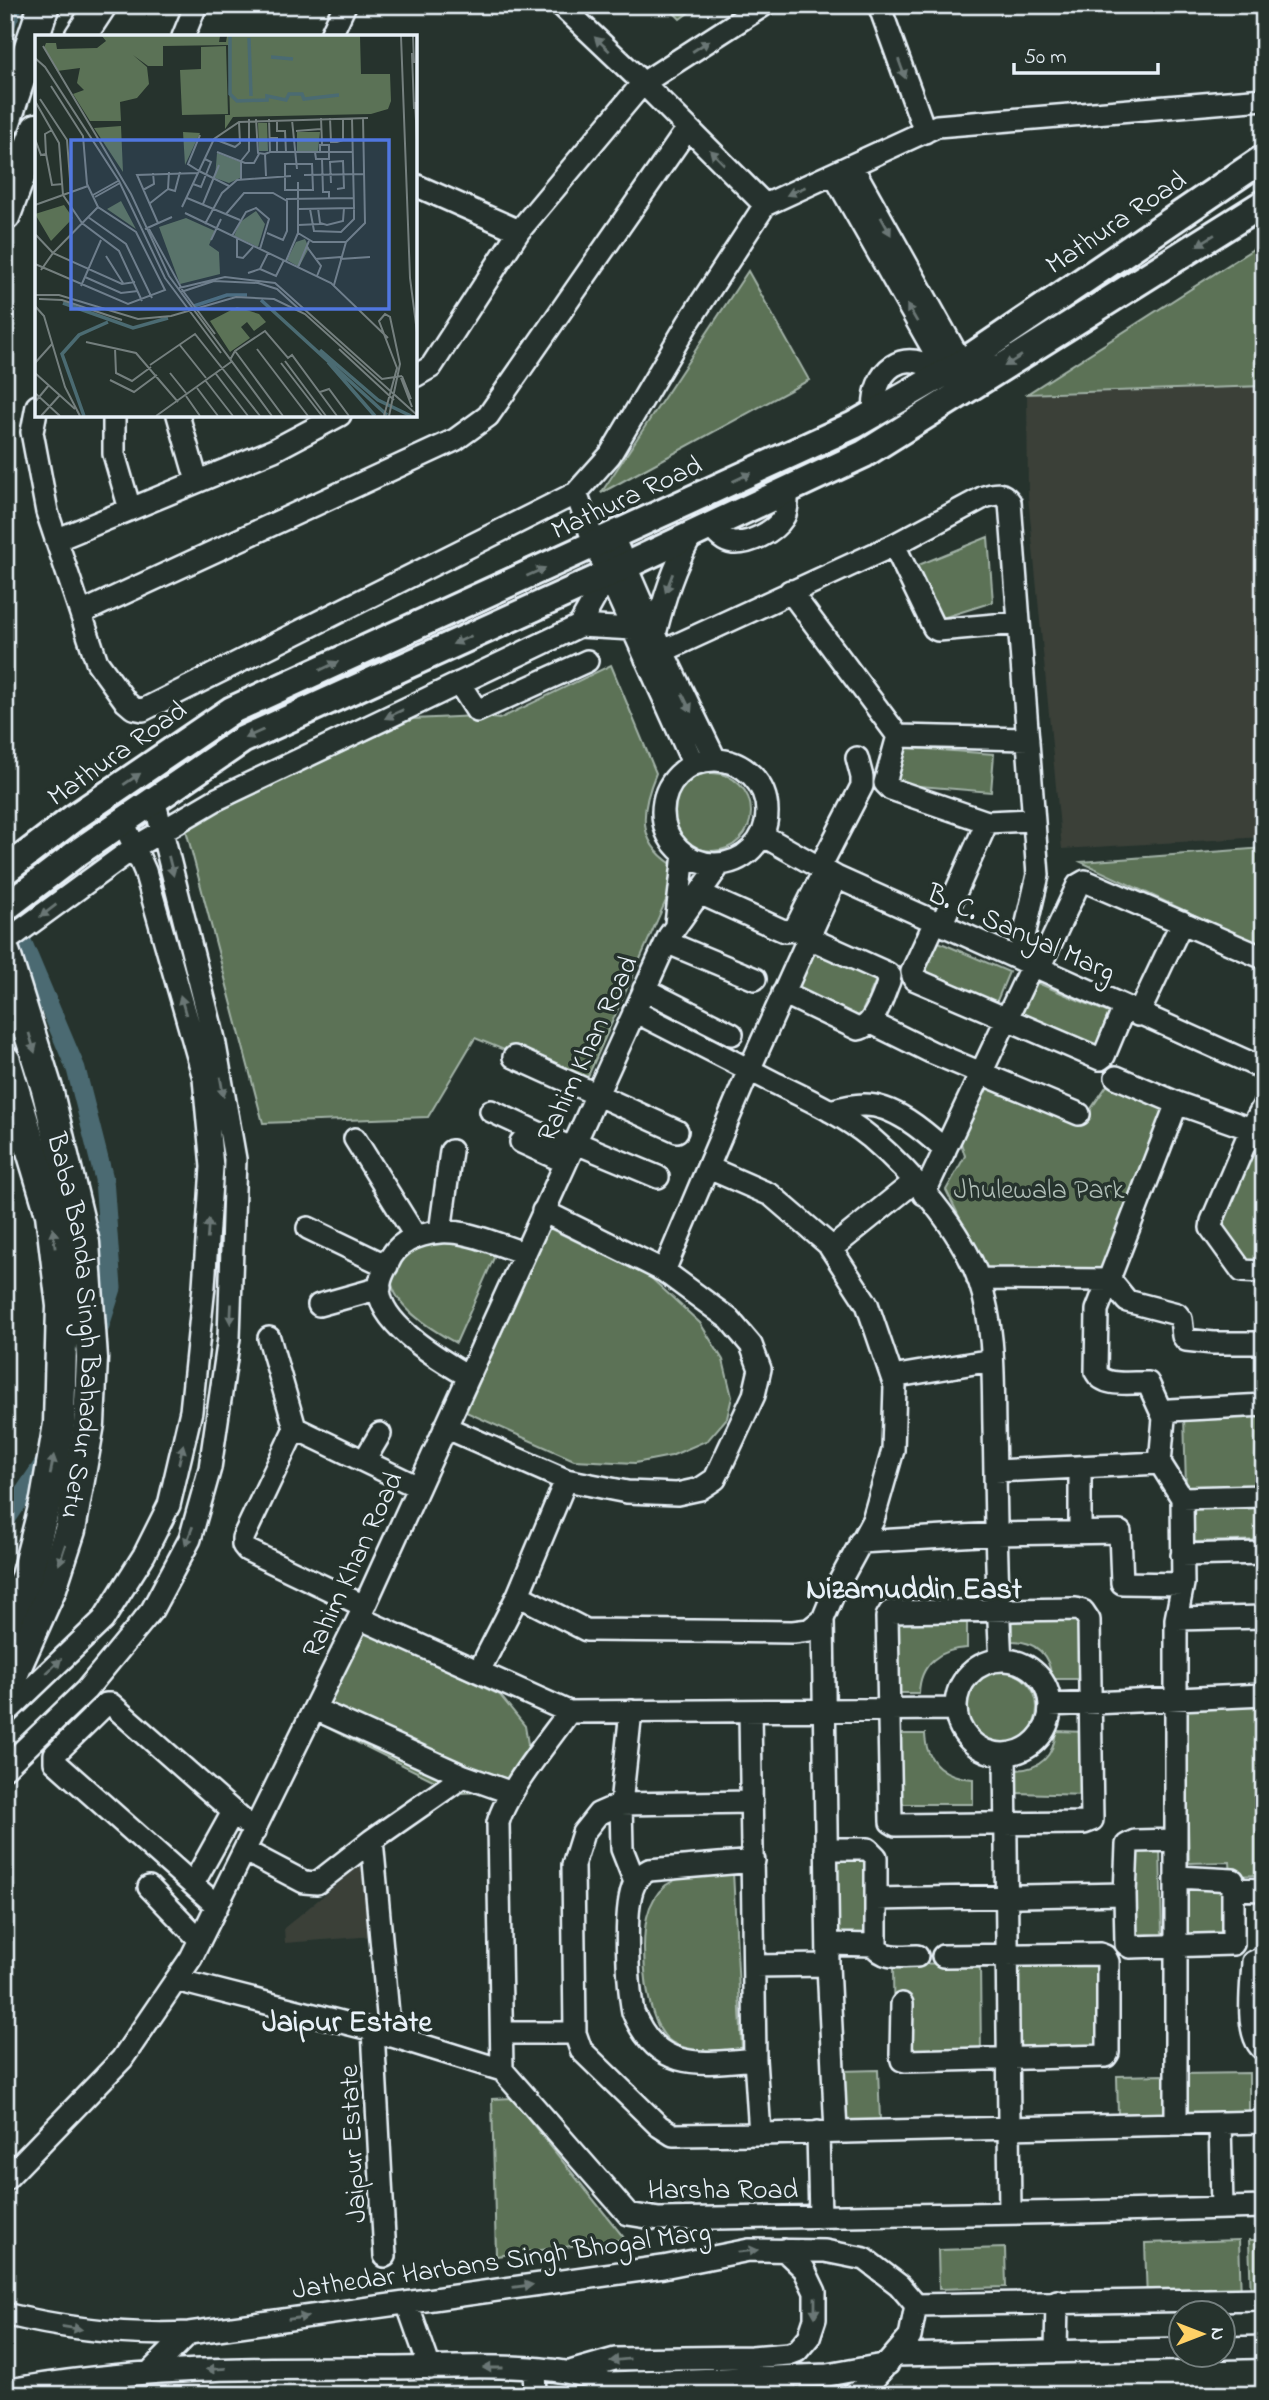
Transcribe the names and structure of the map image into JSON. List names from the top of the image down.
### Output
{
  "streets": {
    "highway": ["Baba Banda Singh Bahadur Setu"],
    "main road": ["Mathura Road"],
    "street": [
      "B. C. Sanyal Marg",
      "Rahim Khan Road",
      "Jaipur Estate",
      "Harsha Road",
      "Jathedar Harbans Singh Bhogal Marg"
    ]
  },
  "crossings": [
    ["B. C. Sanyal Marg", "Rahim Khan Road"]
  ],
  "districts": ["Nizamuddin East", "Jaipur Estate"],
  "parks": ["Jhulewala Park"],
  "scale_bar": "50 m",
  "north": "right"
}
